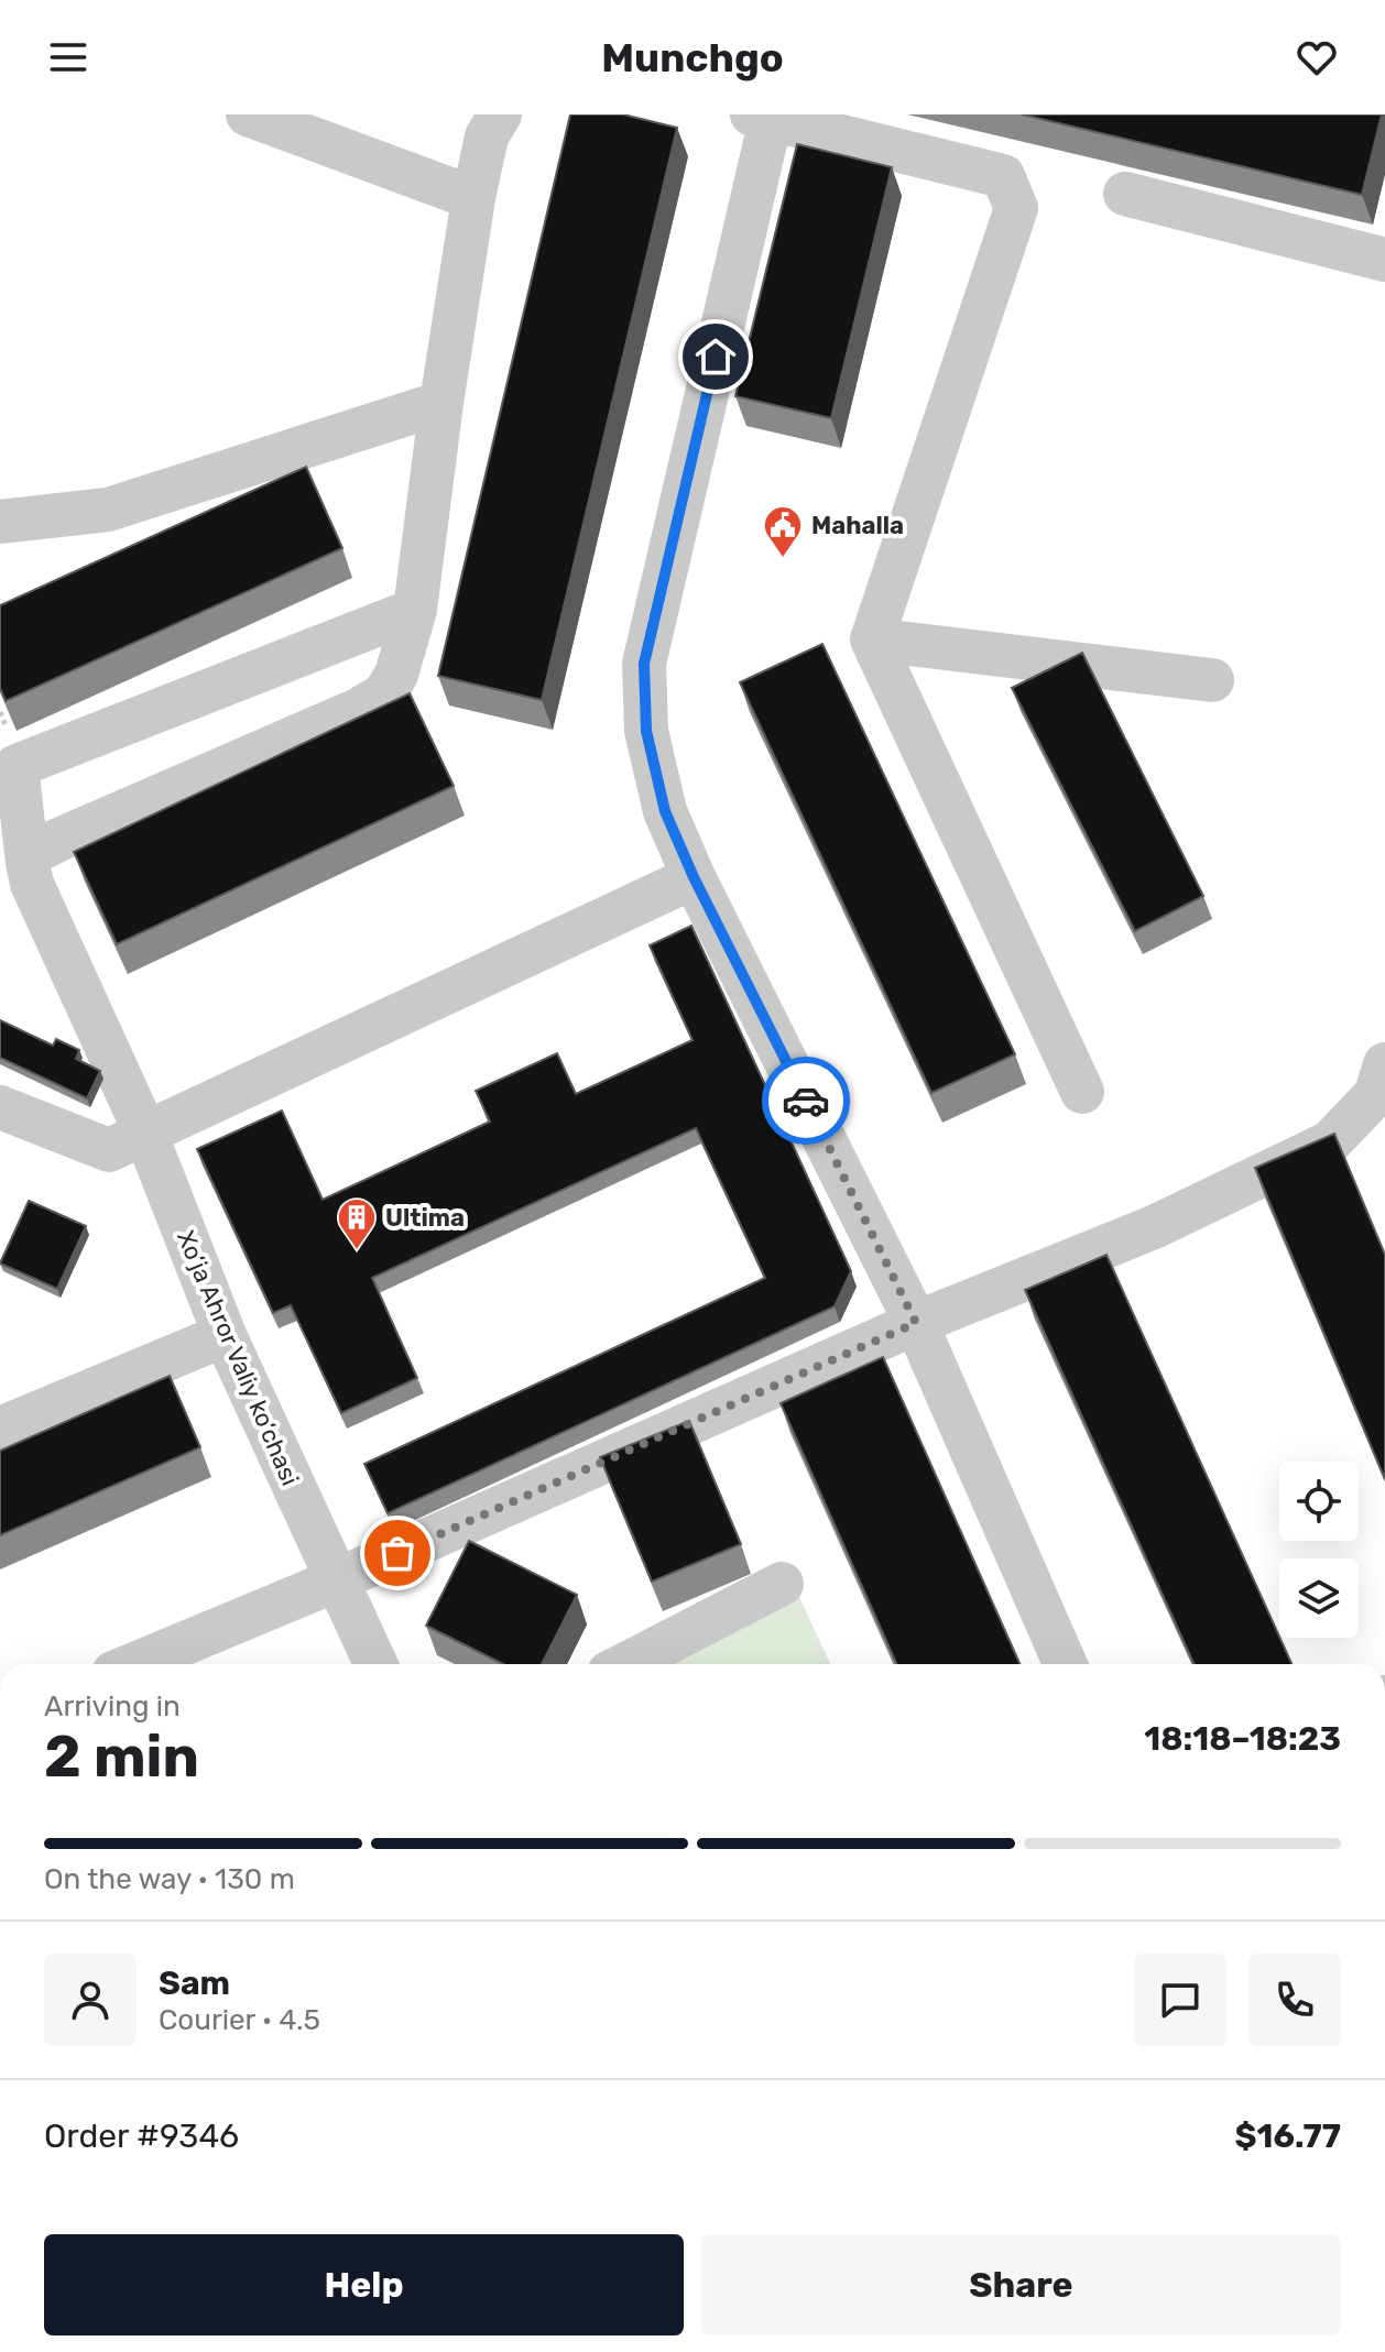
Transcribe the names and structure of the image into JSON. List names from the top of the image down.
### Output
{
  "streets": {
    "street": ["Xo‘ja Ahror Valiy ko‘chasi"]
  },
  "places": {
    "public building": ["Mahalla"],
    "building": ["Ultima"]
  },
  "page": {
    "header": "Munchgo",
    "heading": ["2 min", "Arriving in", "18:18–18:23"],
    "panel": [
      "Sam",
      "Courier · 4.5",
      "Order #9346",
      "$16.77"
    ],
    "bar": "On the way · 130 m",
    "buttons": ["Help", "Share"]
  }
}
